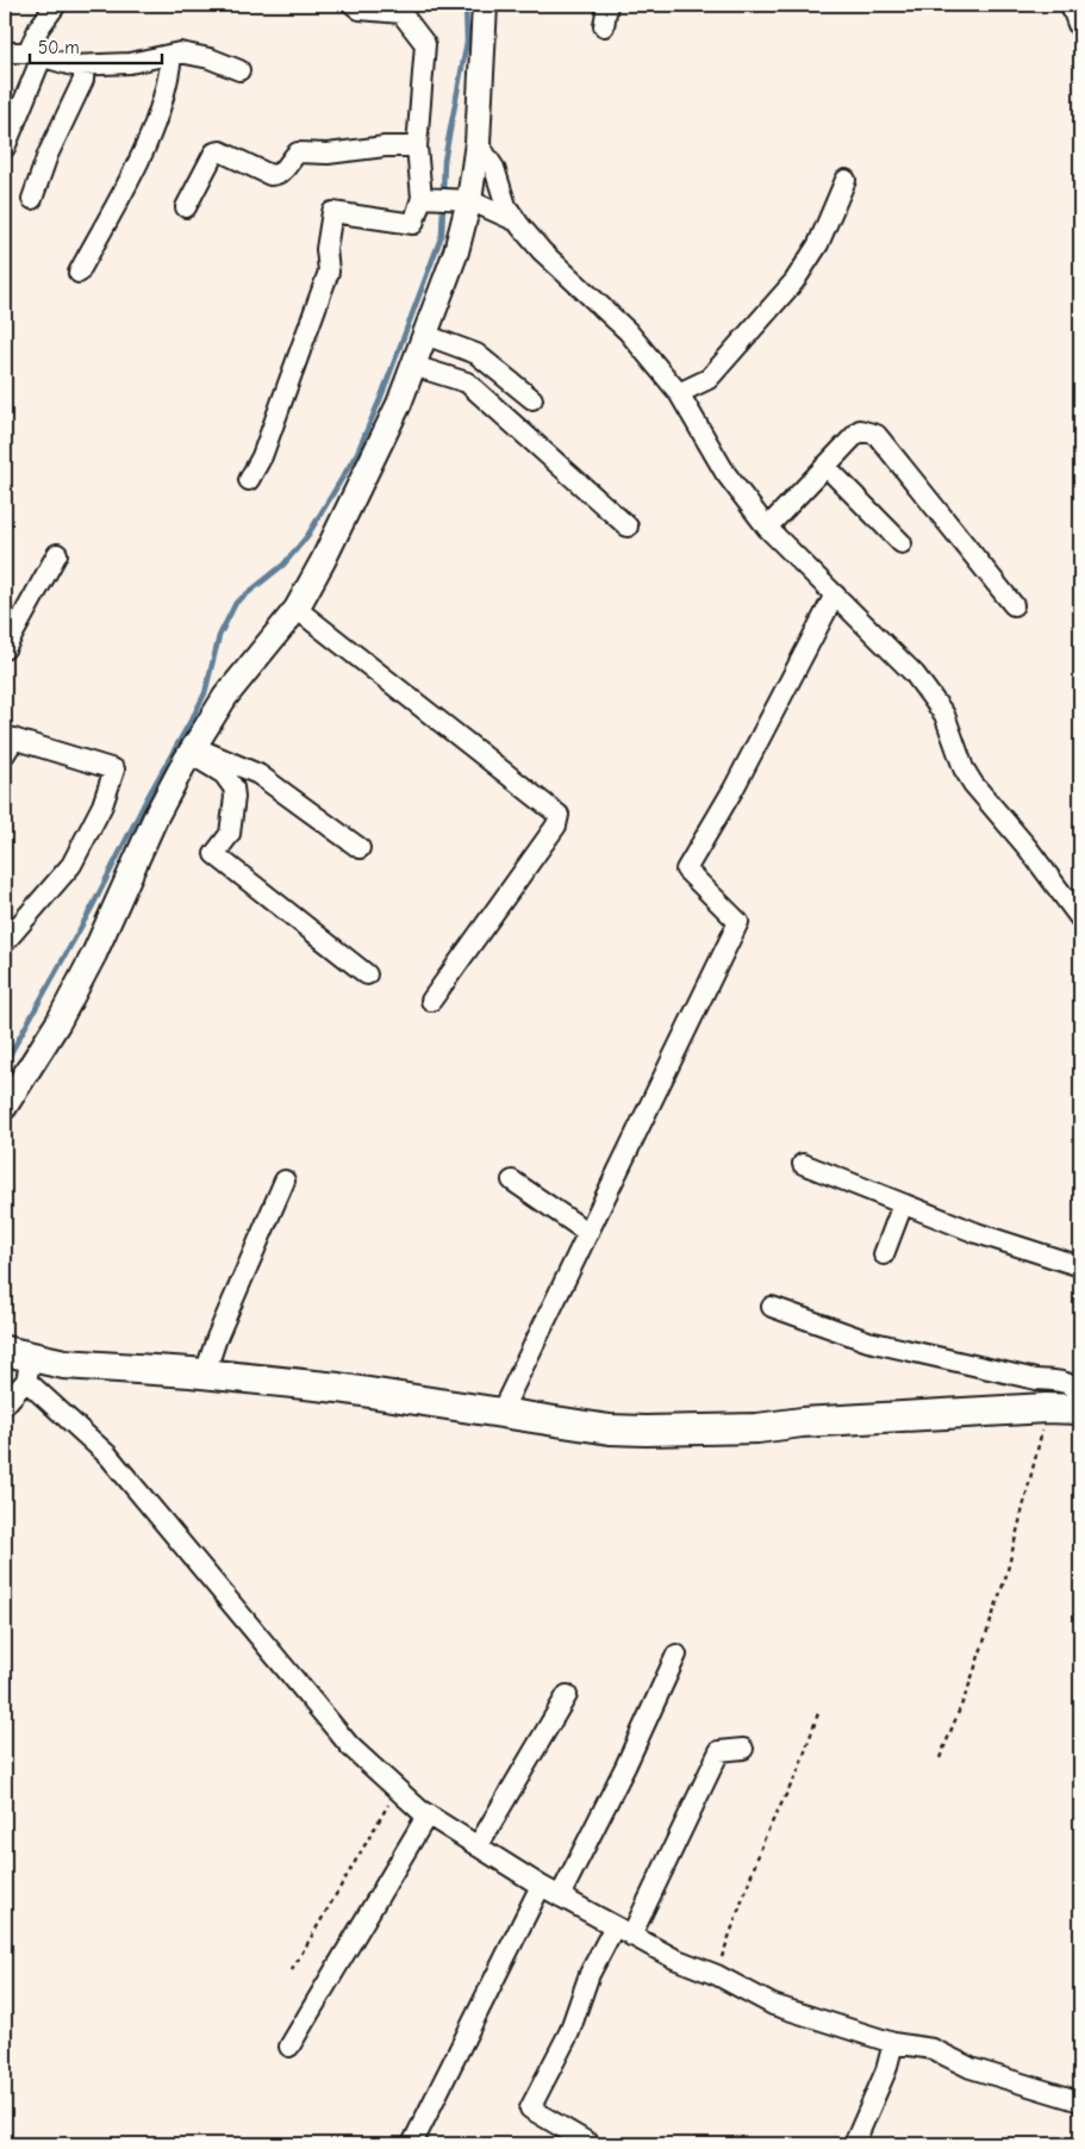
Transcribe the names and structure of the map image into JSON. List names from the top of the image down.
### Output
{
  "scale_bar": "50 m"
}
